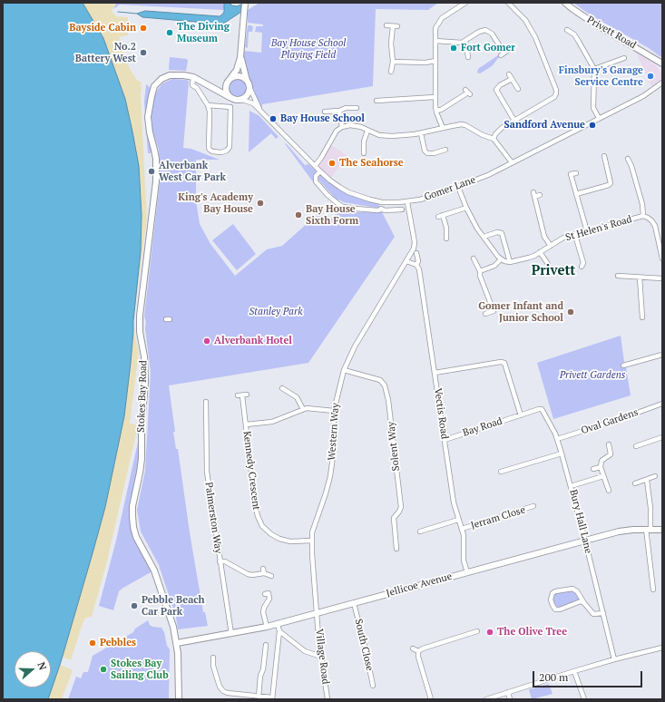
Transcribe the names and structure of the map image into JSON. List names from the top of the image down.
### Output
{
  "streets": {
    "street": [
      "Privett Road",
      "Gomer Lane",
      "St Helen's Road",
      "Stokes Bay Road",
      "Vectis Road",
      "Oval Gardens",
      "Bay Road",
      "Western Way",
      "Solent Way",
      "Kennedy Crescent",
      "Palmerston Way",
      "Jerram Close",
      "Bury Hall Lane",
      "Jellicoe Avenue",
      "South Close",
      "Village Road"
    ]
  },
  "crossings": [
    ["Gomer Lane", "Western Way"],
    ["Stokes Bay Road", "Jellicoe Avenue"],
    ["Vectis Road", "Bay Road"],
    ["Vectis Road", "Jerram Close"],
    ["Vectis Road", "Jellicoe Avenue"],
    ["Oval Gardens", "Bury Hall Lane"],
    ["Bay Road", "Bury Hall Lane"],
    ["Western Way", "Solent Way"],
    ["Western Way", "Kennedy Crescent"],
    ["Western Way", "Jellicoe Avenue"],
    ["Western Way", "Village Road"],
    ["Palmerston Way", "Jellicoe Avenue"],
    ["Bury Hall Lane", "Jellicoe Avenue"],
    ["Jellicoe Avenue", "South Close"],
    ["Jellicoe Avenue", "Village Road"]
  ],
  "districts": ["Privett"],
  "parks": ["Bay House School Playing Field", "Stanley Park", "Privett Gardens"],
  "places": [
    "Bayside Cabin",
    "The Diving Museum",
    "Fort Gomer",
    "No.2 Battery West",
    "Finsbury's Garage Service Centre",
    "Bay House School",
    "Sandford Avenue",
    "The Seahorse",
    "Alverbank West Car Park",
    "King's Academy Bay House",
    "Bay House Sixth Form",
    "Gomer Infant and Junior School",
    "Alverbank Hotel",
    "Pebble Beach Car Park",
    "The Olive Tree",
    "Pebbles",
    "Stokes Bay Sailing Club"
  ],
  "scale_bar": "200 m",
  "north": "right"
}
